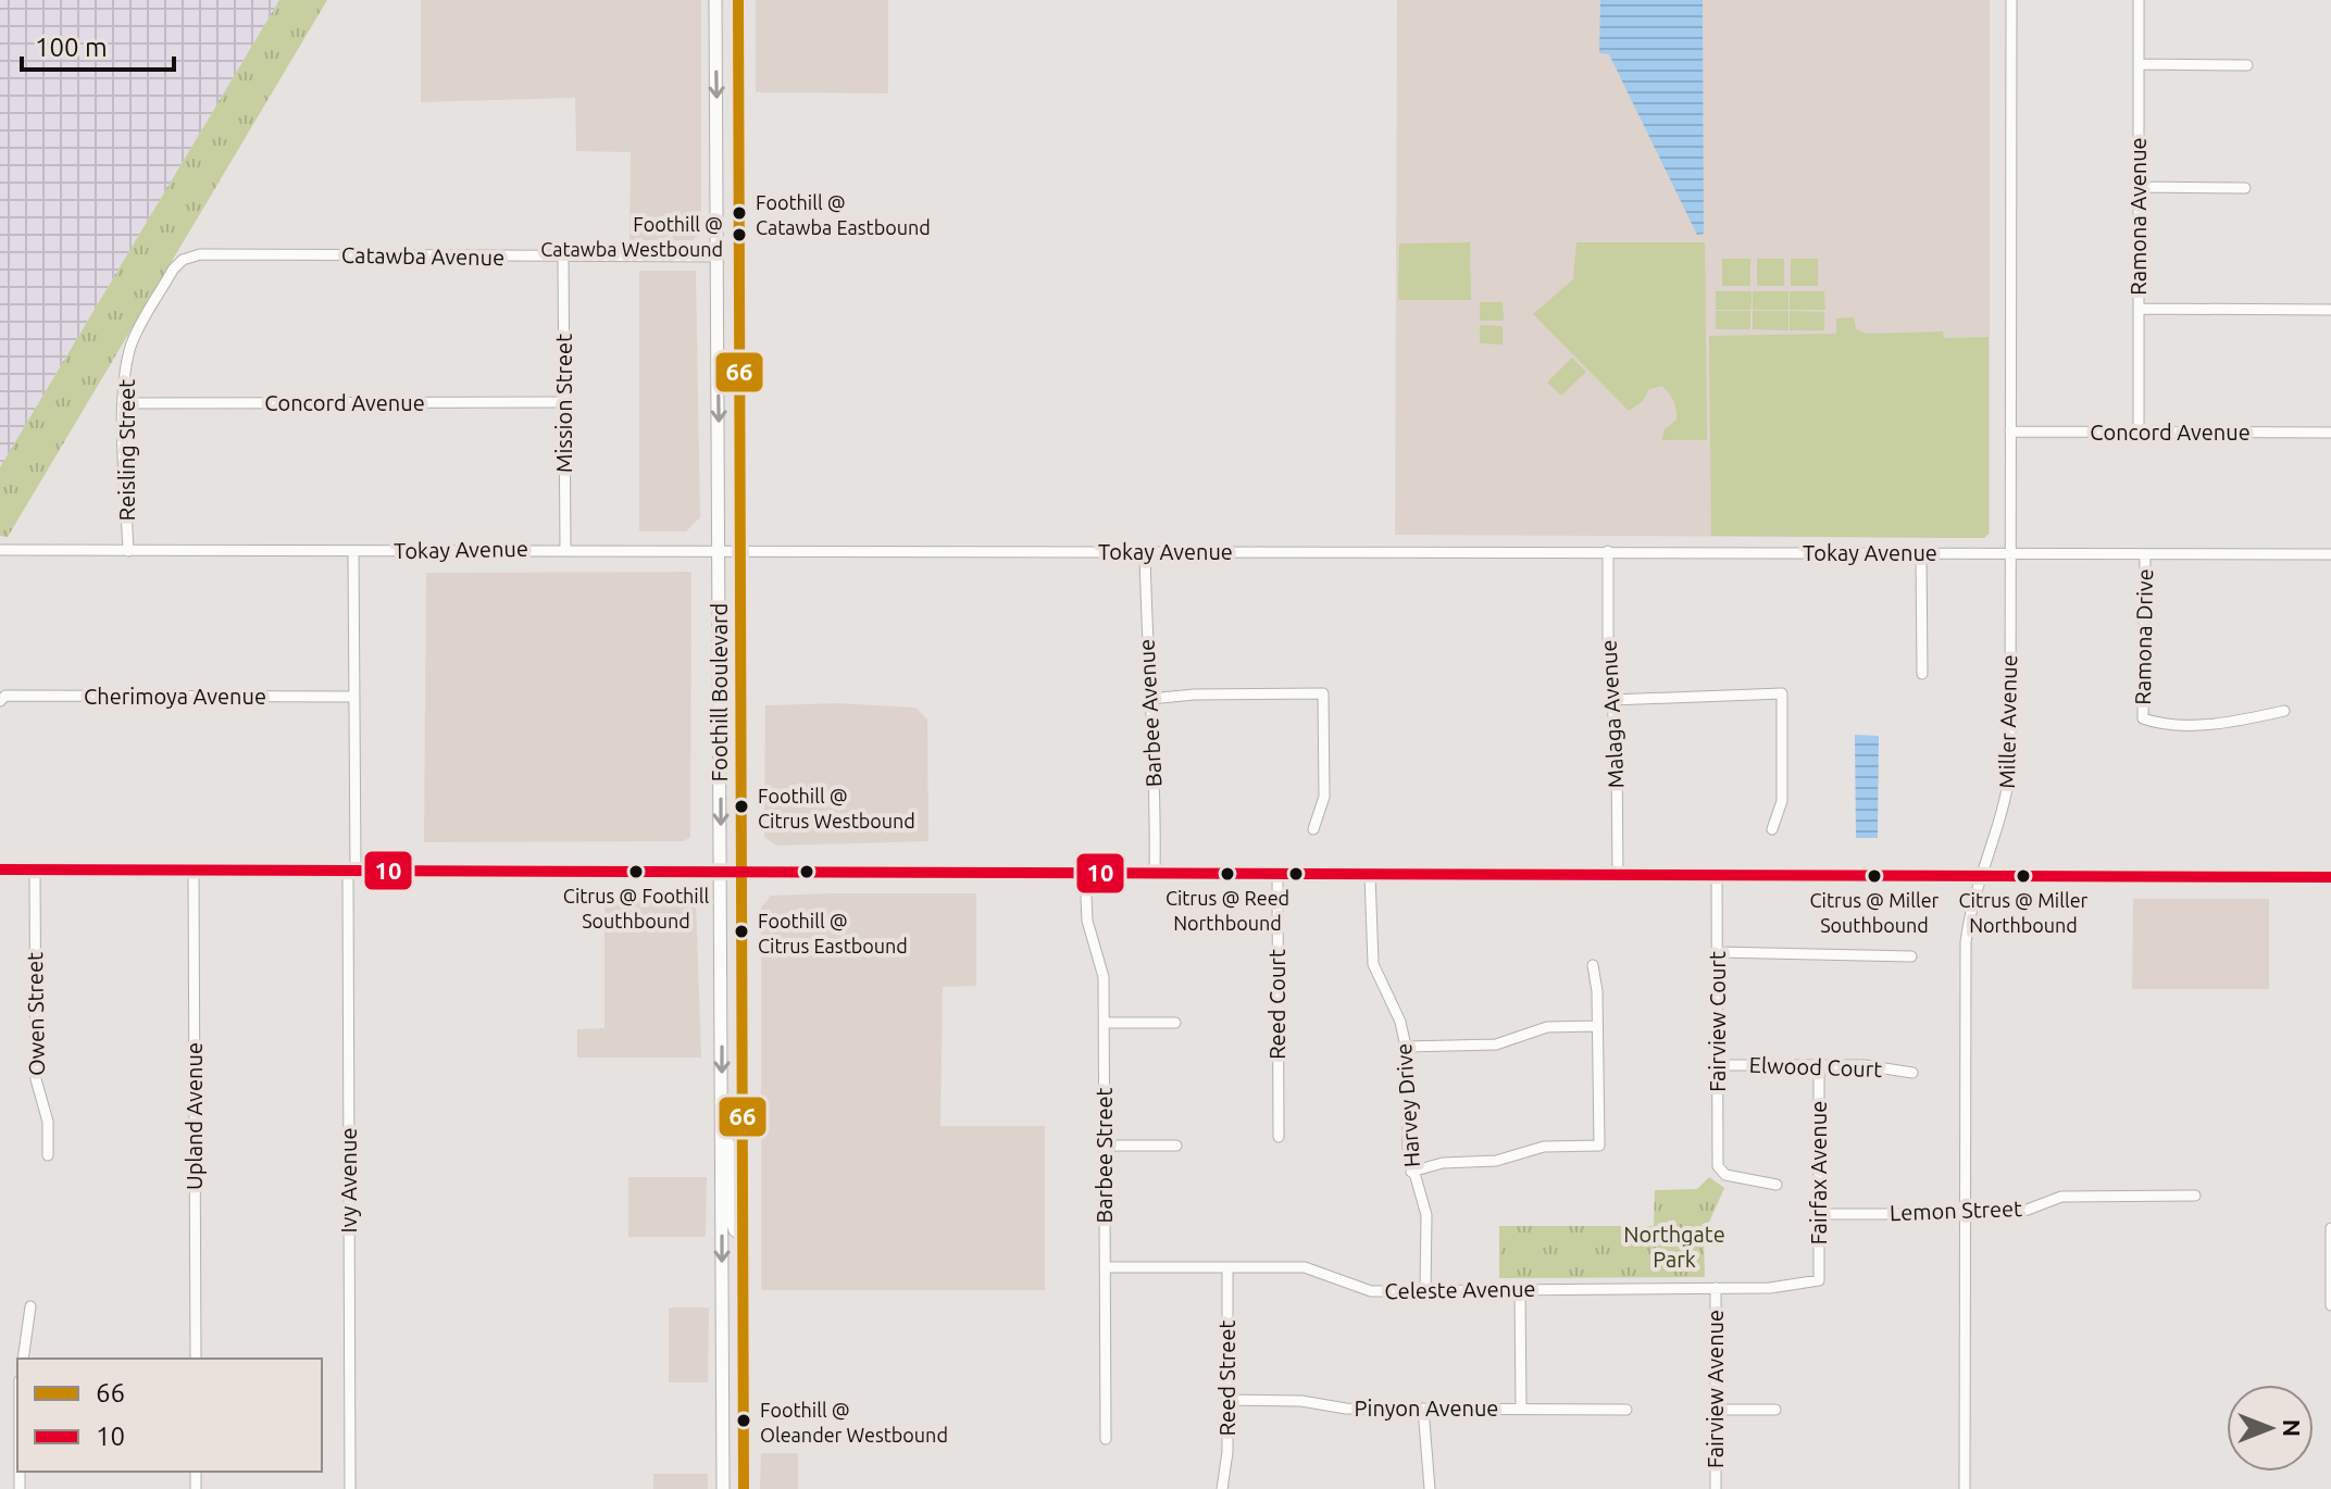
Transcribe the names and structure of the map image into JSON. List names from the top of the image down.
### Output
{
  "streets": {
    "main road": ["Foothill Boulevard"],
    "street": [
      "Ramona Avenue",
      "Catawba Avenue",
      "Concord Avenue",
      "Mission Street",
      "Reisling Street",
      "Tokay Avenue",
      "Ramona Drive",
      "Cherimoya Avenue",
      "Barbee Avenue",
      "Malaga Avenue",
      "Miller Avenue",
      "Reed Court",
      "Owen Street",
      "Fairview Court",
      "Elwood Court",
      "Harvey Drive",
      "Upland Avenue",
      "Barbee Street",
      "Fairfax Avenue",
      "Ivy Avenue",
      "Lemon Street",
      "Celeste Avenue",
      "Reed Street",
      "Fairview Avenue",
      "Pinyon Avenue"
    ]
  },
  "crossings": [
    ["Ramona Avenue", "Concord Avenue"],
    ["Catawba Avenue", "Mission Street"],
    ["Catawba Avenue", "Reisling Street"],
    ["Catawba Avenue", "Foothill Boulevard"],
    ["Concord Avenue", "Mission Street"],
    ["Concord Avenue", "Reisling Street"],
    ["Concord Avenue", "Miller Avenue"],
    ["Mission Street", "Tokay Avenue"],
    ["Reisling Street", "Tokay Avenue"],
    ["Tokay Avenue", "Ramona Drive"],
    ["Tokay Avenue", "Foothill Boulevard"],
    ["Tokay Avenue", "Barbee Avenue"],
    ["Tokay Avenue", "Malaga Avenue"],
    ["Tokay Avenue", "Miller Avenue"],
    ["Tokay Avenue", "Ivy Avenue"],
    ["Cherimoya Avenue", "Ivy Avenue"],
    ["Miller Avenue", "Lemon Street"],
    ["Fairview Court", "Elwood Court"],
    ["Elwood Court", "Fairfax Avenue"],
    ["Harvey Drive", "Celeste Avenue"],
    ["Barbee Street", "Celeste Avenue"],
    ["Fairfax Avenue", "Lemon Street"],
    ["Fairfax Avenue", "Celeste Avenue"],
    ["Celeste Avenue", "Reed Street"],
    ["Celeste Avenue", "Fairview Avenue"],
    ["Reed Street", "Pinyon Avenue"]
  ],
  "parks": ["Northgate Park"],
  "places": [
    "Foothill @ Catawba Eastbound",
    "Foothill @ Catawba Westbound",
    "Foothill @ Citrus Westbound",
    "Citrus @ Foothill Southbound",
    "Citrus @ Reed Northbound",
    "Citrus @ Miller Southbound",
    "Citrus @ Miller Northbound",
    "Foothill @ Citrus Eastbound",
    "Foothill @ Oleander Westbound"
  ],
  "lines": ["transit line 66", "transit line 10"],
  "legend": ["66", "10"],
  "scale_bar": "100 m",
  "north": "right"
}
